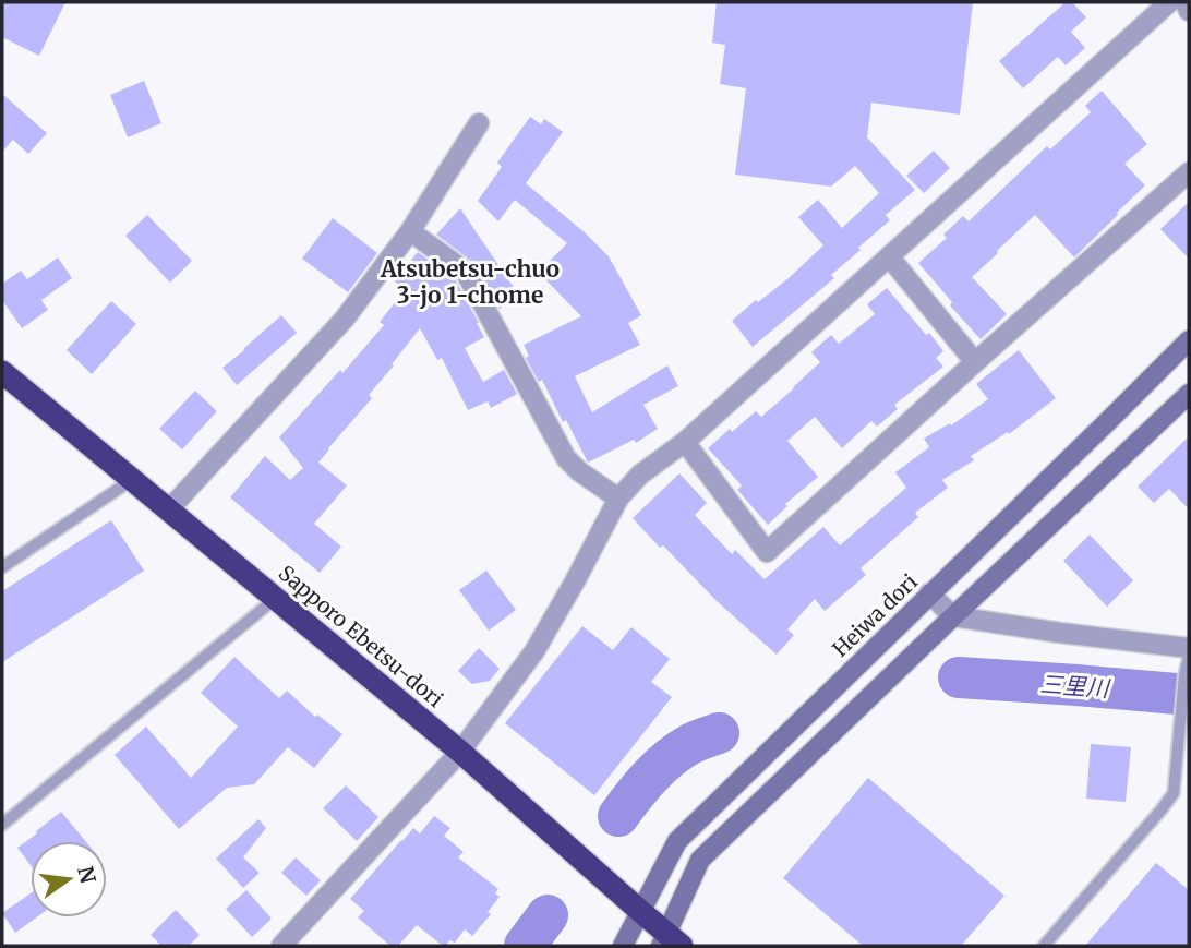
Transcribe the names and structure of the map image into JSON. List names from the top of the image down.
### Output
{
  "streets": {
    "highway": ["Sapporo Ebetsu-dori"],
    "street": ["Heiwa dori"]
  },
  "crossings": [
    ["Heiwa dori", "Sapporo Ebetsu-dori"]
  ],
  "districts": ["Atsubetsu-chuo 3-jo 1-chome"],
  "water": ["三里川"],
  "north": "right"
}
